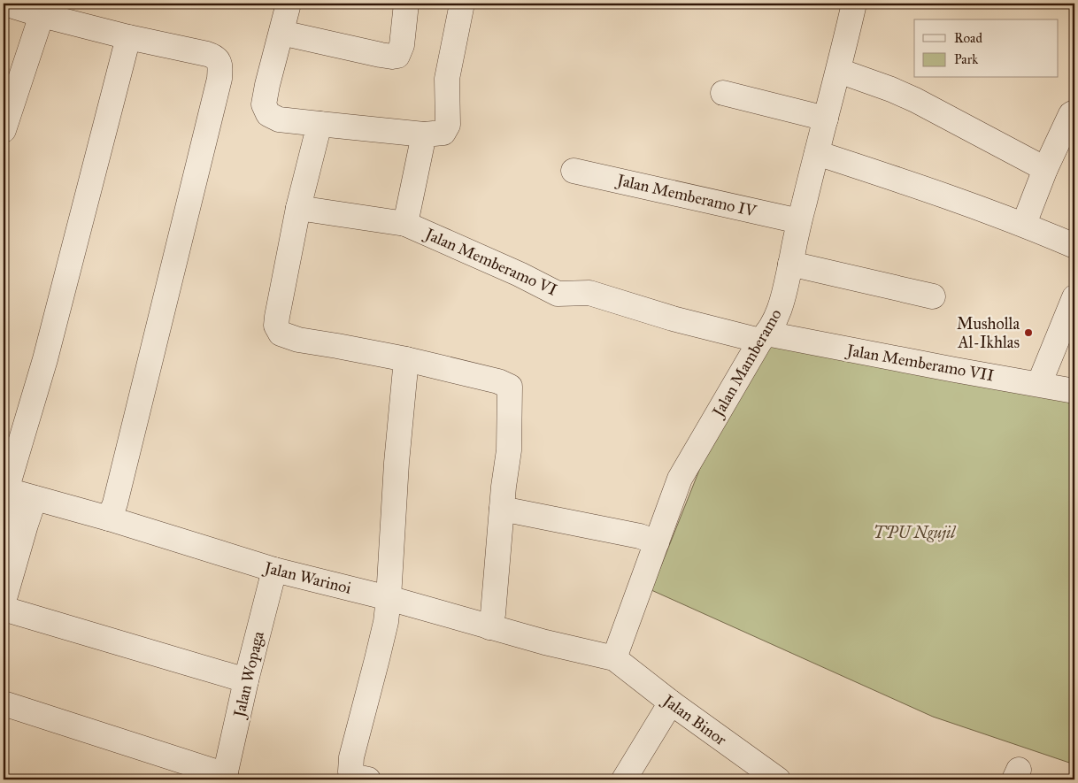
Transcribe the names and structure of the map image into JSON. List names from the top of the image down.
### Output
{
  "streets": {
    "street": [
      "Jalan Memberamo IV",
      "Jalan Memberamo VI",
      "Jalan Mamberamo",
      "Jalan Memberamo VII",
      "Jalan Warinoi",
      "Jalan Wopaga",
      "Jalan Binor"
    ]
  },
  "crossings": [
    ["Jalan Memberamo IV", "Jalan Mamberamo"],
    ["Jalan Memberamo VI", "Jalan Mamberamo"],
    ["Jalan Memberamo VI", "Jalan Memberamo VII"],
    ["Jalan Mamberamo", "Jalan Memberamo VII"],
    ["Jalan Mamberamo", "Jalan Warinoi"],
    ["Jalan Mamberamo", "Jalan Binor"],
    ["Jalan Warinoi", "Jalan Wopaga"],
    ["Jalan Warinoi", "Jalan Binor"]
  ],
  "parks": ["TPU Ngujil"],
  "places": ["Musholla Al-Ikhlas"],
  "legend": ["Road", "Park"]
}
